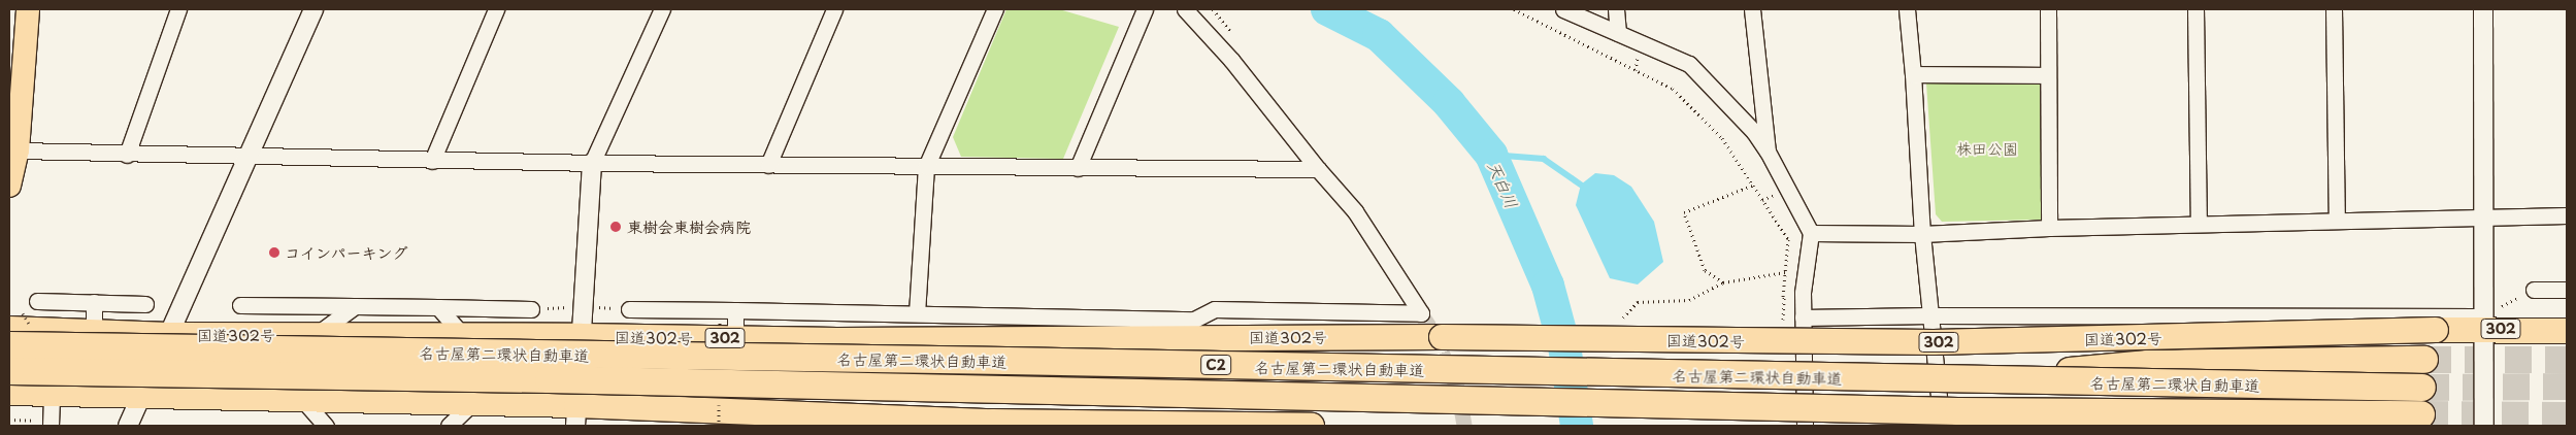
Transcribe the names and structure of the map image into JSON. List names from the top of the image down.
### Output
{
  "streets": {
    "highway": [
      "302",
      "国道302号",
      "名古屋第二環状自動車道",
      "C2"
    ]
  },
  "water": ["天白川"],
  "parks": ["株田公園"],
  "places": ["東樹会東樹会病院", "コインパーキング"]
}
